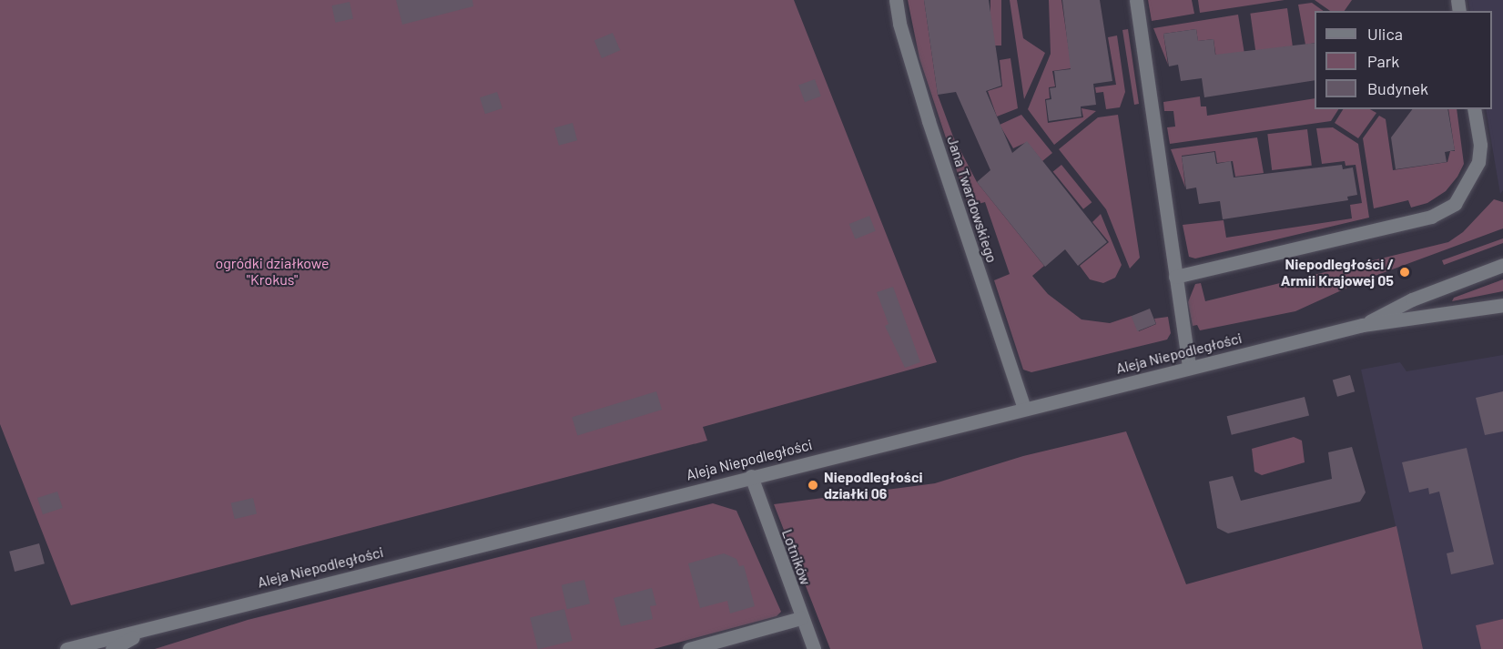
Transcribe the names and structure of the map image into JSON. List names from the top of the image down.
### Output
{
  "streets": {
    "street": ["Jana Twardowskiego", "Aleja Niepodległości", "Lotników"]
  },
  "crossings": [
    ["Jana Twardowskiego", "Aleja Niepodległości"],
    ["Aleja Niepodległości", "Lotników"]
  ],
  "parks": ["ogródki działkowe \"Krokus\""],
  "places": ["Niepodległości / Armii Krajowej 05", "Niepodległości działki 06"],
  "legend": ["Ulica", "Park", "Budynek"]
}
